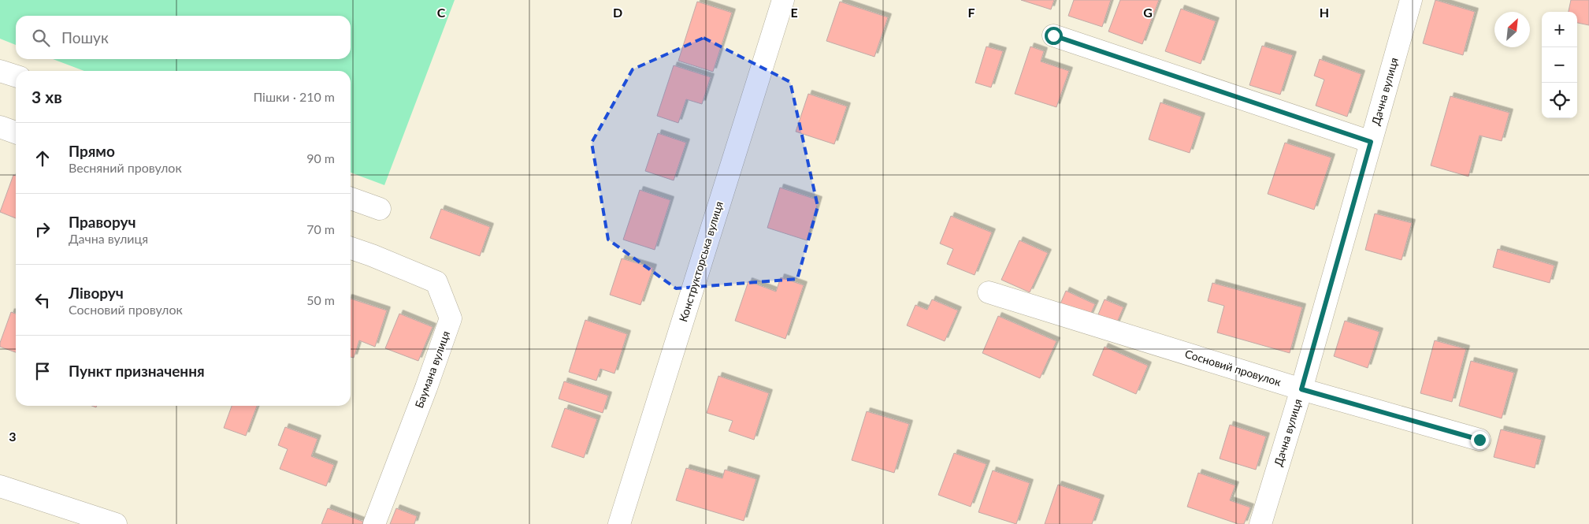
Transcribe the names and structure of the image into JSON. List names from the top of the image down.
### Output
{
  "streets": {
    "street": [
      "Дачна вулиця",
      "Конструкторська вулиця",
      "Сосновий провулок",
      "Баумана вулиця"
    ]
  },
  "crossings": [
    ["Дачна вулиця", "Сосновий провулок"]
  ],
  "north": "top right",
  "page": {
    "map_buttons": ["+", "−"],
    "search": "Пошук",
    "heading": ["3 хв", "Пішки · 210 m"],
    "list": [
      ["Прямо", "Весняний провулок", "90 m"],
      ["Праворуч", "Дачна вулиця", "70 m"],
      ["Ліворуч", "Сосновий провулок", "50 m"],
      "Пункт призначення"
    ]
  },
  "grid": {
    "columns": [
      "C",
      "D",
      "E",
      "F",
      "G",
      "H"
    ],
    "rows": ["3"]
  }
}
